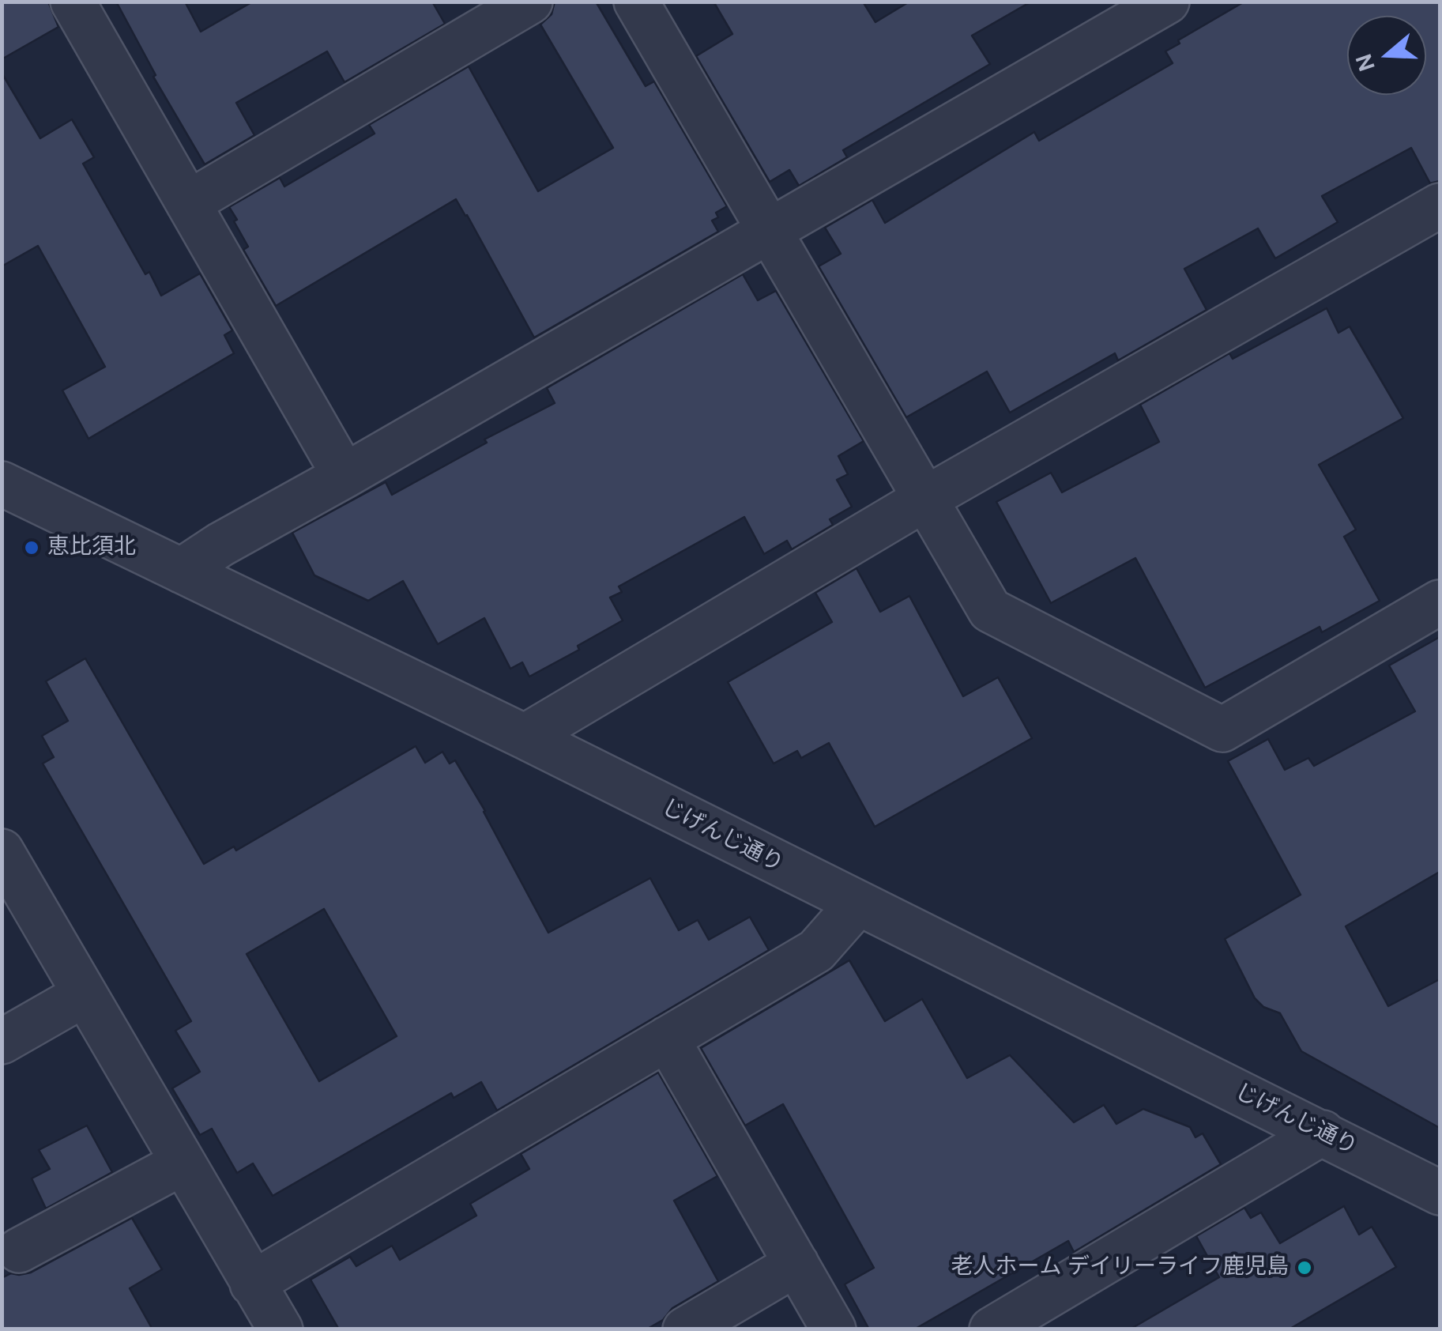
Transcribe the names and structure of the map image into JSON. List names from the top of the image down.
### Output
{
  "streets": {
    "street": ["じげんじ通り"]
  },
  "places": ["恵比須北", "老人ホーム デイリーライフ鹿児島"],
  "north": "left"
}
